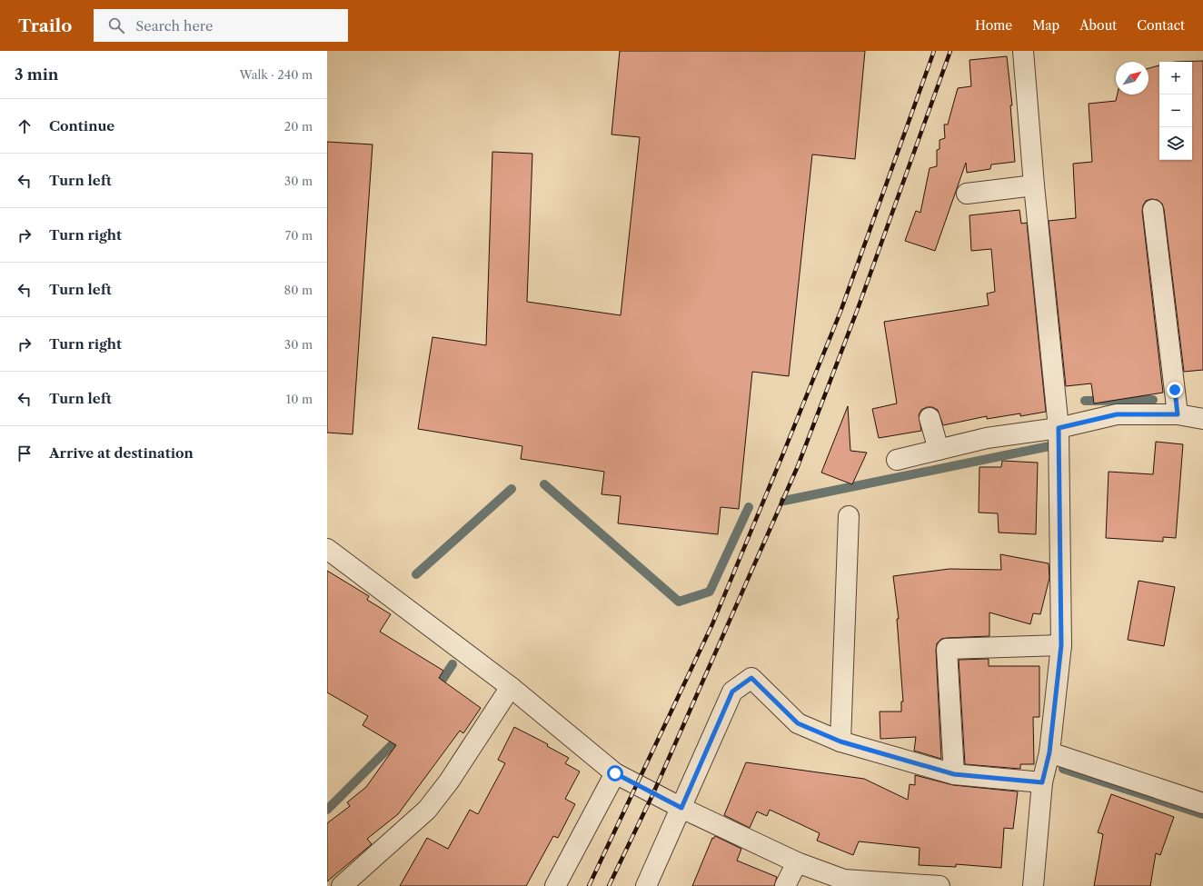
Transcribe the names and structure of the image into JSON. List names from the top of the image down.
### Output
{
  "north": "top right",
  "page": {
    "header": "Trailo",
    "search": "Search here",
    "nav": [
      "Home",
      "Map",
      "About",
      "Contact"
    ],
    "heading": ["3 min", "Walk · 240 m"],
    "map_buttons": ["+", "−"],
    "list": [
      ["Continue", "20 m"],
      ["Turn left", "30 m"],
      ["Turn right", "70 m"],
      ["Turn left", "80 m"],
      ["Turn right", "30 m"],
      ["Turn left", "10 m"],
      "Arrive at destination"
    ]
  }
}
